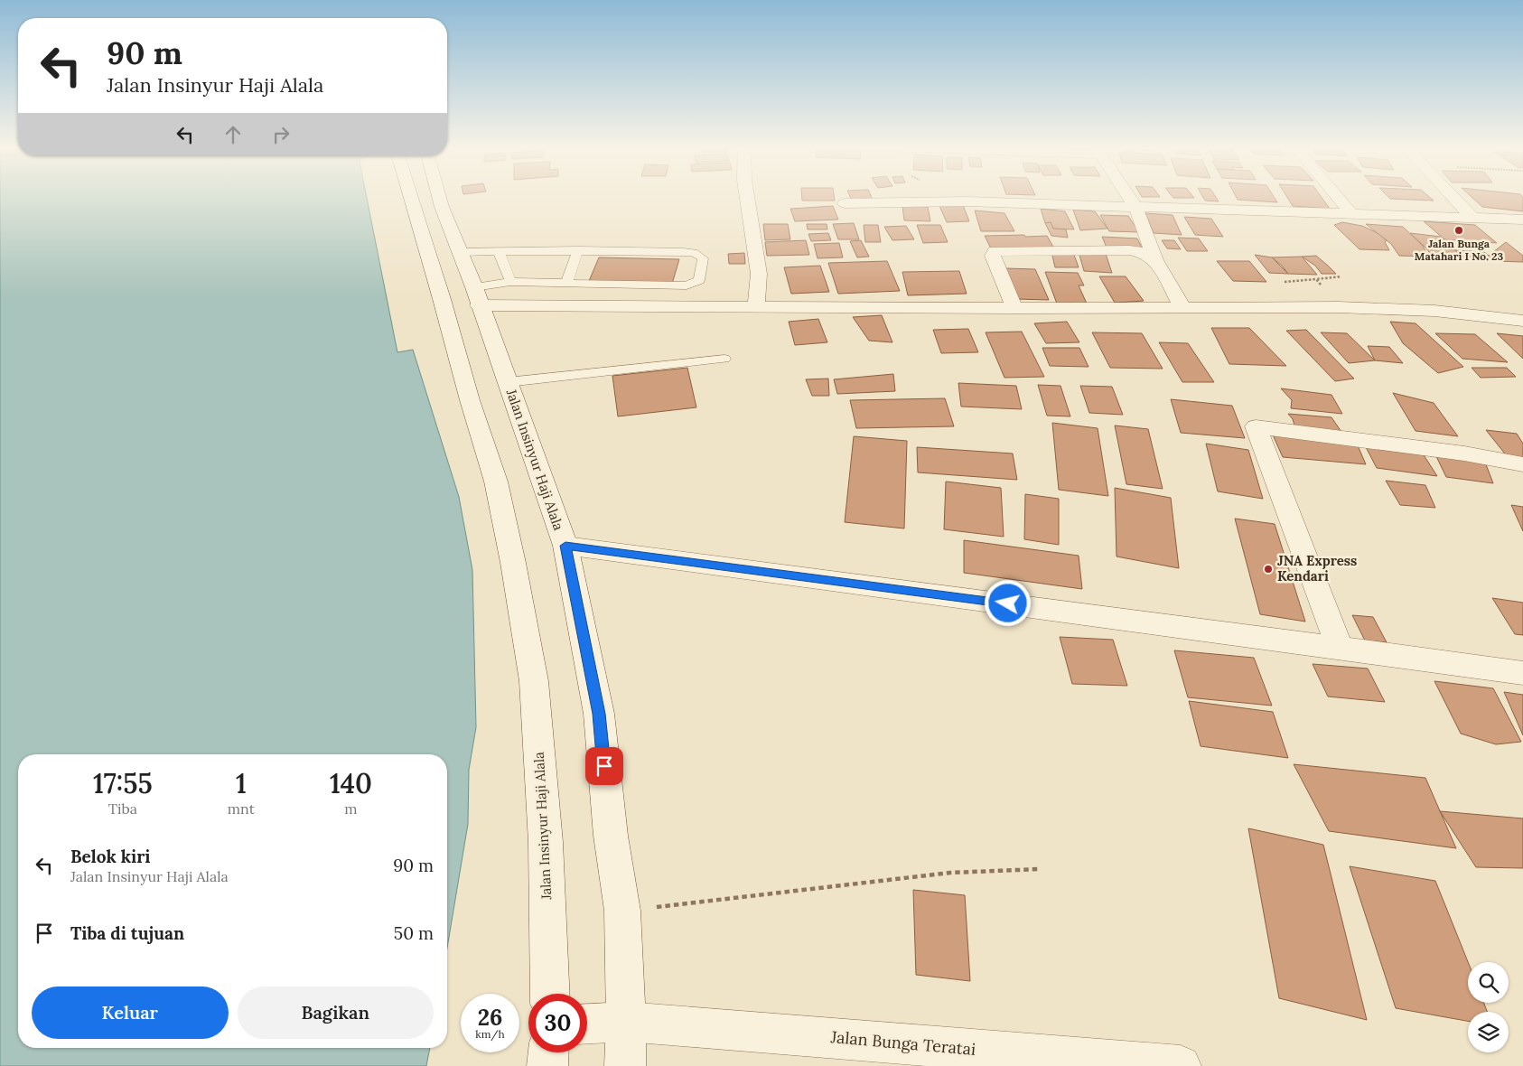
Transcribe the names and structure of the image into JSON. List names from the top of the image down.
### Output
{
  "streets": {
    "street": ["Jalan Insinyur Haji Alala", "Jalan Bunga Teratai"]
  },
  "crossings": [
    ["Jalan Insinyur Haji Alala", "Jalan Bunga Teratai"]
  ],
  "places": ["Jalan Bunga Matahari I No. 23", "JNA Express Kendari"],
  "page": {
    "turn": ["90 m", "Jalan Insinyur Haji Alala"],
    "eta": [
      "17:55",
      "Tiba",
      "1",
      "mnt",
      "140",
      "m"
    ],
    "list": [
      {
        "name": "Belok kiri",
        "note": "Jalan Insinyur Haji Alala",
        "value": "90 m"
      },
      {
        "name": "Tiba di tujuan",
        "value": "50 m"
      }
    ],
    "buttons": ["Keluar", "Bagikan"],
    "speed": "26 km/h",
    "limit": "30"
  }
}
